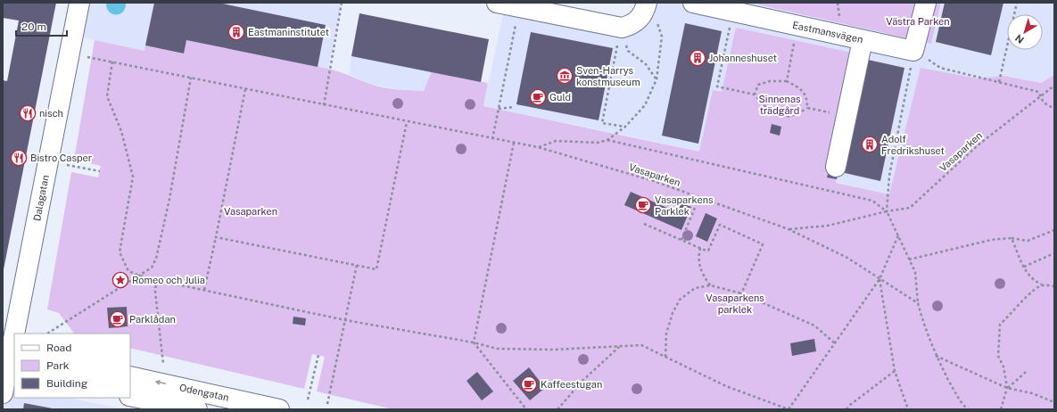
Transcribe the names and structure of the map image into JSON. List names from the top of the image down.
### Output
{
  "streets": {
    "street": ["Eastmansvägen", "Dalagatan", "Odengatan"],
    "path": ["Vasaparken"]
  },
  "parks": [
    "Västra Parken",
    "Sinnenas trädgård",
    "Vasaparken",
    "Vasaparkens parklek"
  ],
  "places": {
    "building": ["Eastmaninstitutet", "Johanneshuset", "Adolf Fredrikshuset"],
    "museum": ["Sven-Harrys konstmuseum"],
    "cafe": [
      "Guld",
      "Vasaparkens Parklek",
      "Parklådan",
      "Kaffeestugan"
    ],
    "restaurant": ["nisch", "Bistro Casper"],
    "place": ["Romeo och Julia"]
  },
  "legend": ["Road", "Park", "Building"],
  "scale_bar": "20 m",
  "north": "bottom left"
}
